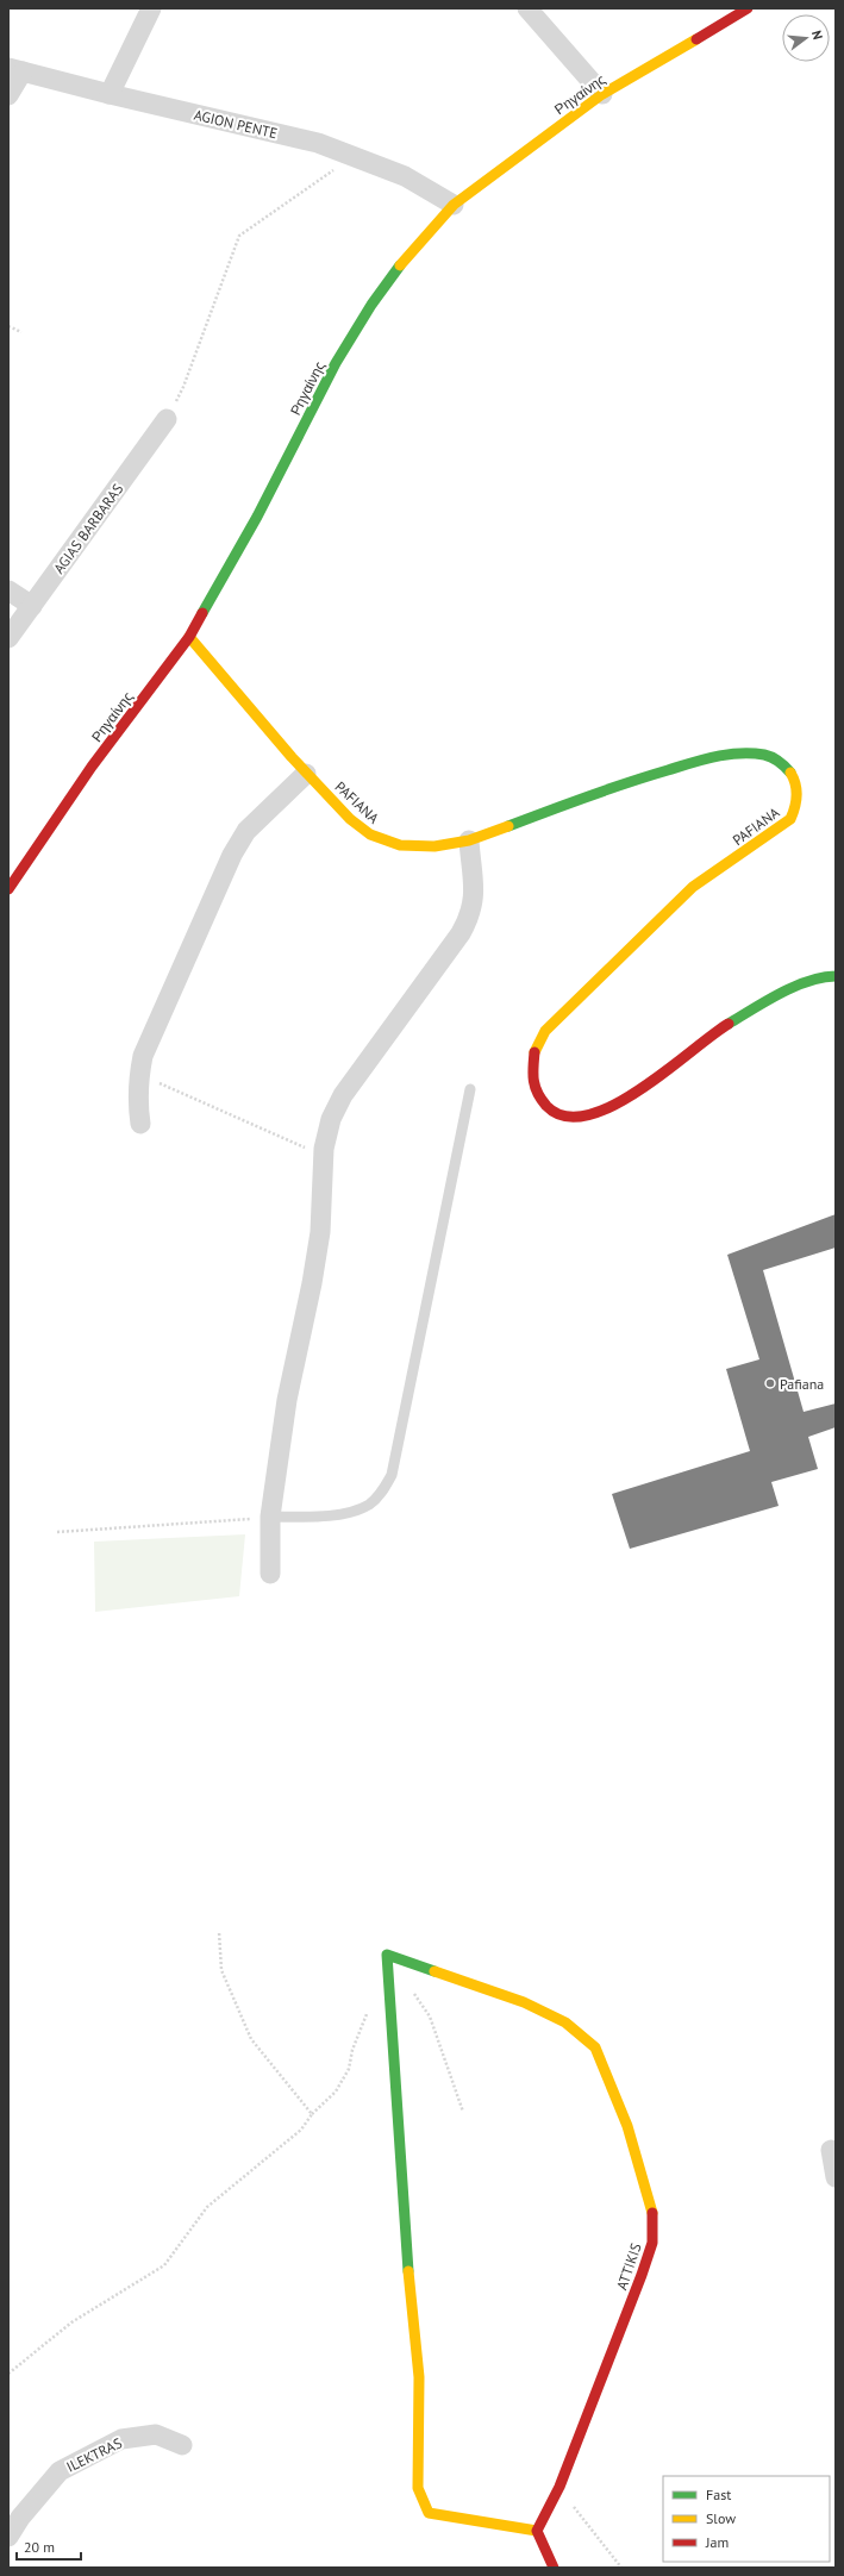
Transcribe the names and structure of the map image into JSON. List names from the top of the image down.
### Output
{
  "streets": {
    "street": [
      "Ρηγαίνης",
      "AGION PENTE",
      "AGIAS BARBARAS",
      "PAFIANA",
      "ATTIKIS",
      "ILEKTRAS"
    ]
  },
  "crossings": [
    ["Ρηγαίνης", "AGION PENTE"],
    ["Ρηγαίνης", "PAFIANA"]
  ],
  "places": ["Pafiana"],
  "legend": ["Fast", "Slow", "Jam"],
  "scale_bar": "20 m",
  "north": "right"
}
